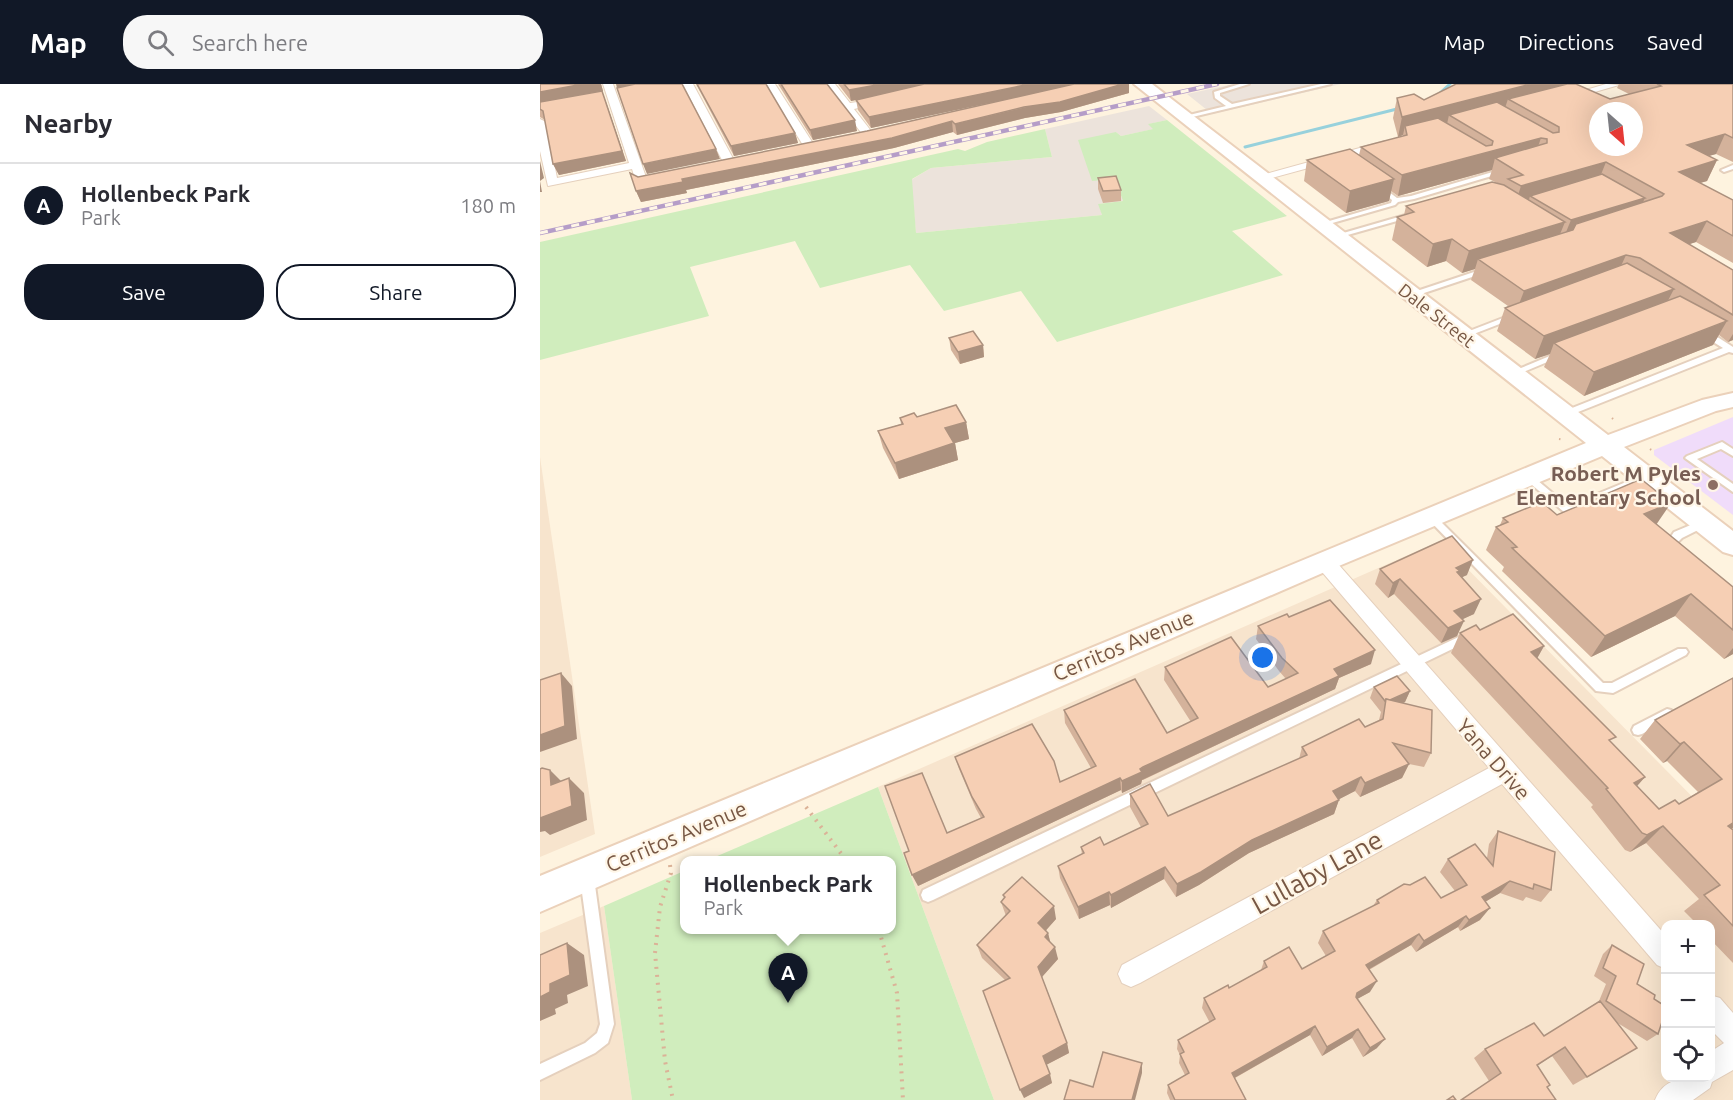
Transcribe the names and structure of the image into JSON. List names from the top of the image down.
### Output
{
  "streets": {
    "street": [
      "Dale Street",
      "Cerritos Avenue",
      "Yana Drive",
      "Lullaby Lane"
    ]
  },
  "crossings": [
    ["Dale Street", "Cerritos Avenue"],
    ["Cerritos Avenue", "Yana Drive"],
    ["Yana Drive", "Lullaby Lane"]
  ],
  "places": ["Robert M Pyles Elementary School"],
  "north": "bottom right",
  "page": {
    "header": "Map",
    "search": "Search here",
    "nav": ["Map", "Directions", "Saved"],
    "heading": "Nearby",
    "list": [
      {
        "mark": "A",
        "name": "Hollenbeck Park",
        "note": "Park",
        "value": "180 m"
      }
    ],
    "buttons": ["Save", "Share"],
    "popup": ["Hollenbeck Park", "Park"],
    "map_buttons": ["+", "−"],
    "pins": "A"
  }
}
